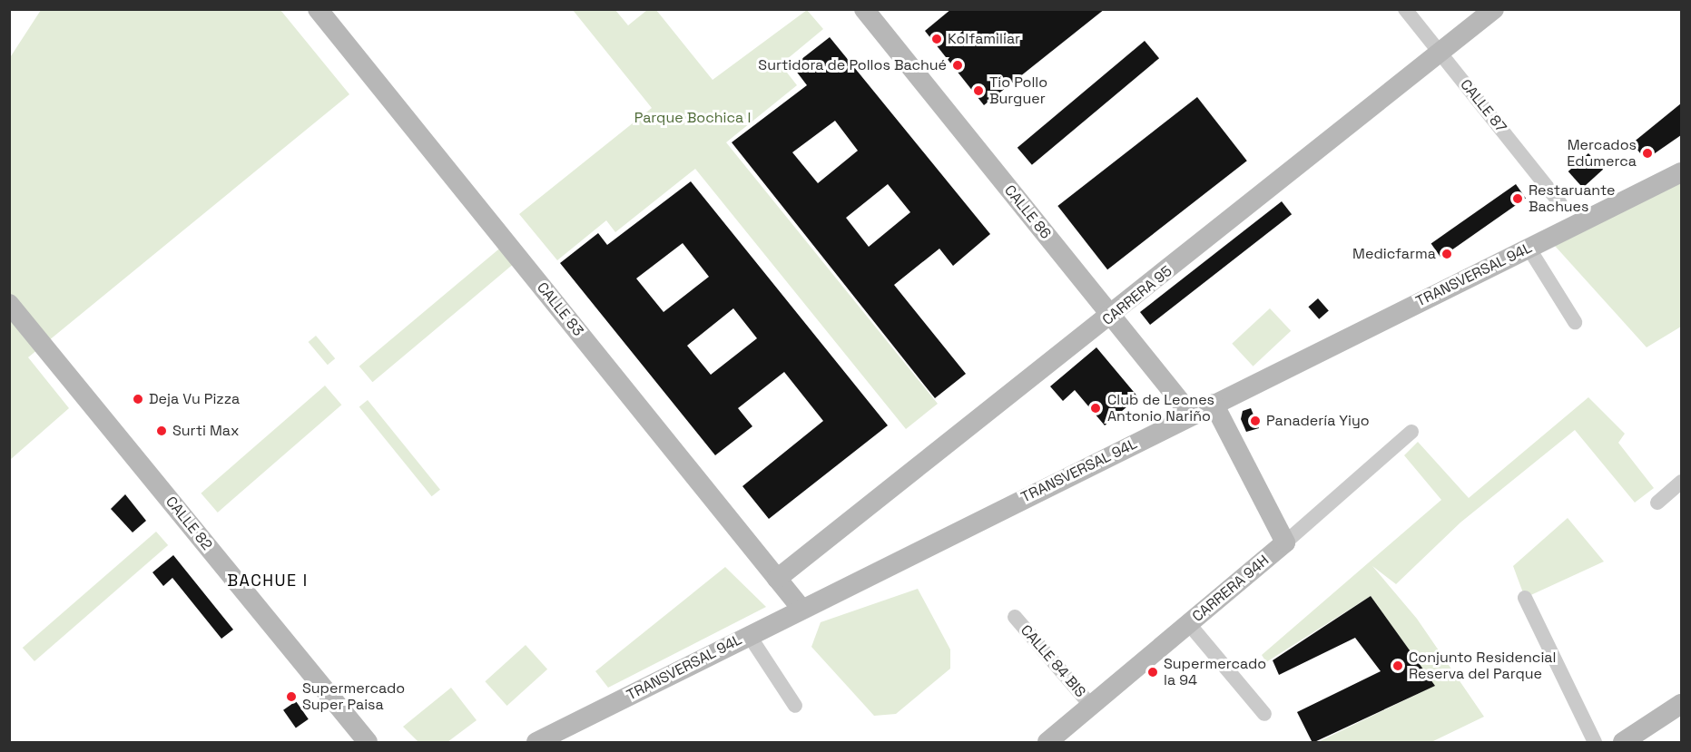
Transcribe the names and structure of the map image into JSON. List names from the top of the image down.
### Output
{
  "streets": {
    "street": [
      "CALLE 87",
      "CALLE 86",
      "TRANSVERSAL 94L",
      "CARRERA 95",
      "CALLE 83",
      "CALLE 82",
      "CARRERA 94H",
      "CALLE 84 BIS"
    ]
  },
  "crossings": [
    ["CALLE 87", "CARRERA 95"],
    ["CALLE 86", "TRANSVERSAL 94L"],
    ["CALLE 86", "CARRERA 95"],
    ["TRANSVERSAL 94L", "CALLE 83"],
    ["CARRERA 95", "CALLE 83"],
    ["CARRERA 94H", "CALLE 84 BIS"]
  ],
  "districts": ["BACHUE I"],
  "parks": ["Parque Bochica I"],
  "places": [
    "Kolfamiliar",
    "Surtidora de Pollos Bachué",
    "Tio Pollo Burguer",
    "Mercados Edumerca",
    "Restaruante Bachues",
    "Medicfarma",
    "Deja Vu Pizza",
    "Club de Leones Antonio Nariño",
    "Panadería Yiyo",
    "Surti Max",
    "Conjunto Residencial Reserva del Parque",
    "Supermercado la 94",
    "Supermercado Super Paisa"
  ]
}
